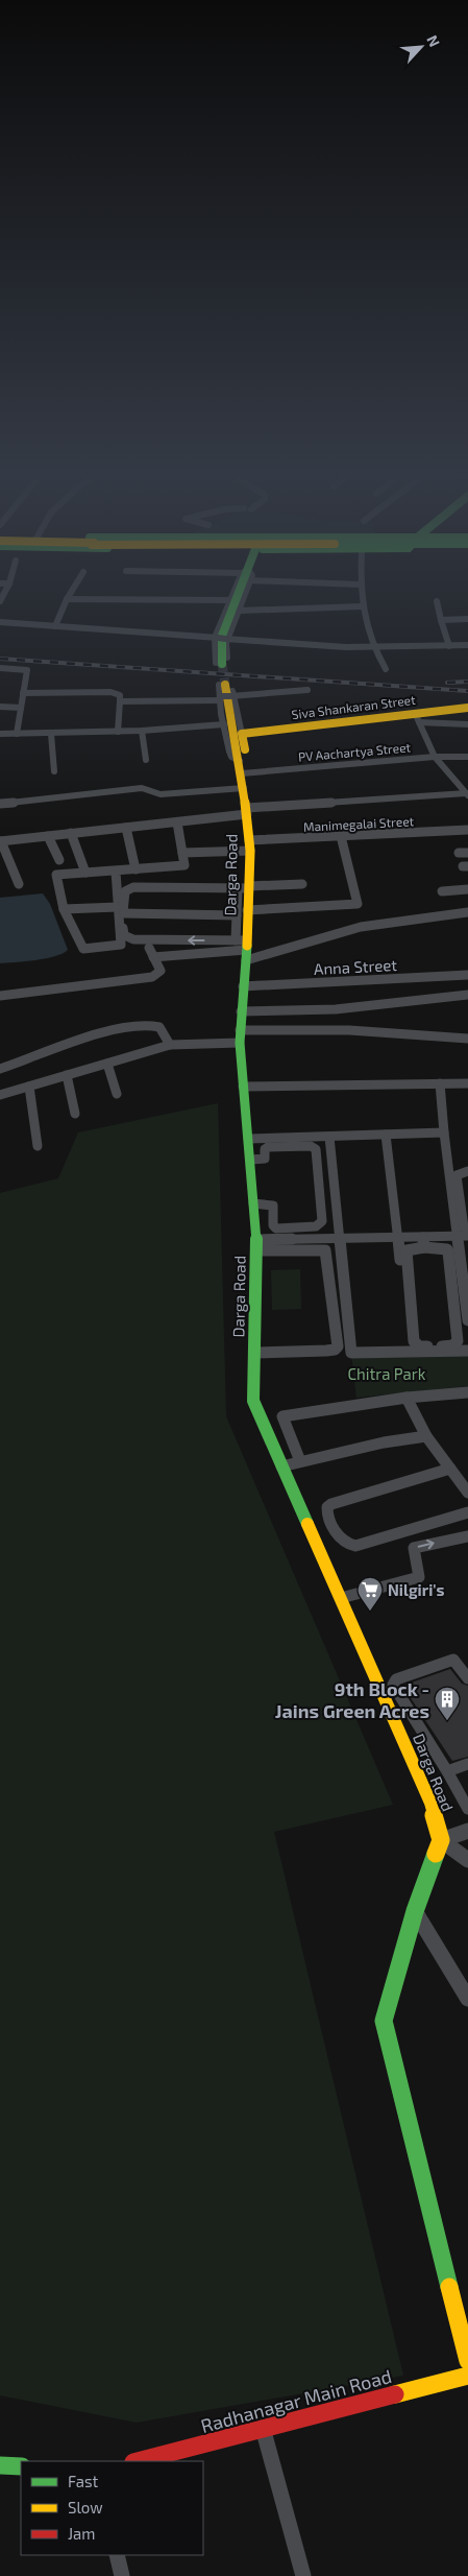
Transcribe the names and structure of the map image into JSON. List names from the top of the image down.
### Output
{
  "streets": {
    "street": [
      "Siva Shankaran Street",
      "PV Aachartya Street",
      "Manimegalai Street",
      "Darga Road",
      "Anna Street",
      "Radhanagar Main Road"
    ]
  },
  "crossings": [
    ["PV Aachartya Street", "Darga Road"],
    ["Manimegalai Street", "Darga Road"],
    ["Darga Road", "Anna Street"]
  ],
  "parks": ["Chitra Park"],
  "places": {
    "supermarket": ["Nilgiri's"],
    "building": ["9th Block - Jains Green Acres"]
  },
  "legend": ["Fast", "Slow", "Jam"],
  "north": "top right"
}
